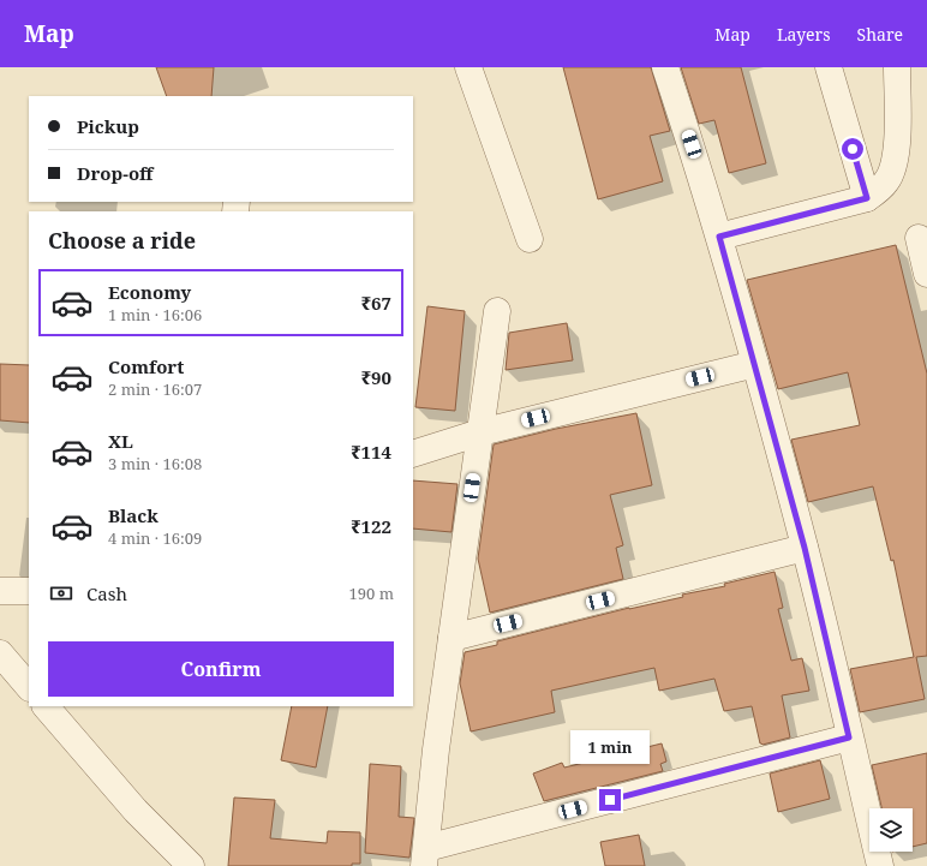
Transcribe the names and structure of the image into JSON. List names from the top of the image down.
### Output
{
  "page": {
    "header": "Map",
    "nav": ["Map", "Layers", "Share"],
    "banner": ["Pickup", "Drop-off"],
    "heading": "Choose a ride",
    "list": [
      {
        "name": "Economy",
        "note": "1 min · 16:06",
        "value": "₹67"
      },
      {
        "name": "Comfort",
        "note": "2 min · 16:07",
        "value": "₹90"
      },
      {
        "name": "XL",
        "note": "3 min · 16:08",
        "value": "₹114"
      },
      {
        "name": "Black",
        "note": "4 min · 16:09",
        "value": "₹122"
      }
    ],
    "pay": ["Cash", "190 m"],
    "buttons": "Confirm",
    "bubble": "1 min"
  }
}
